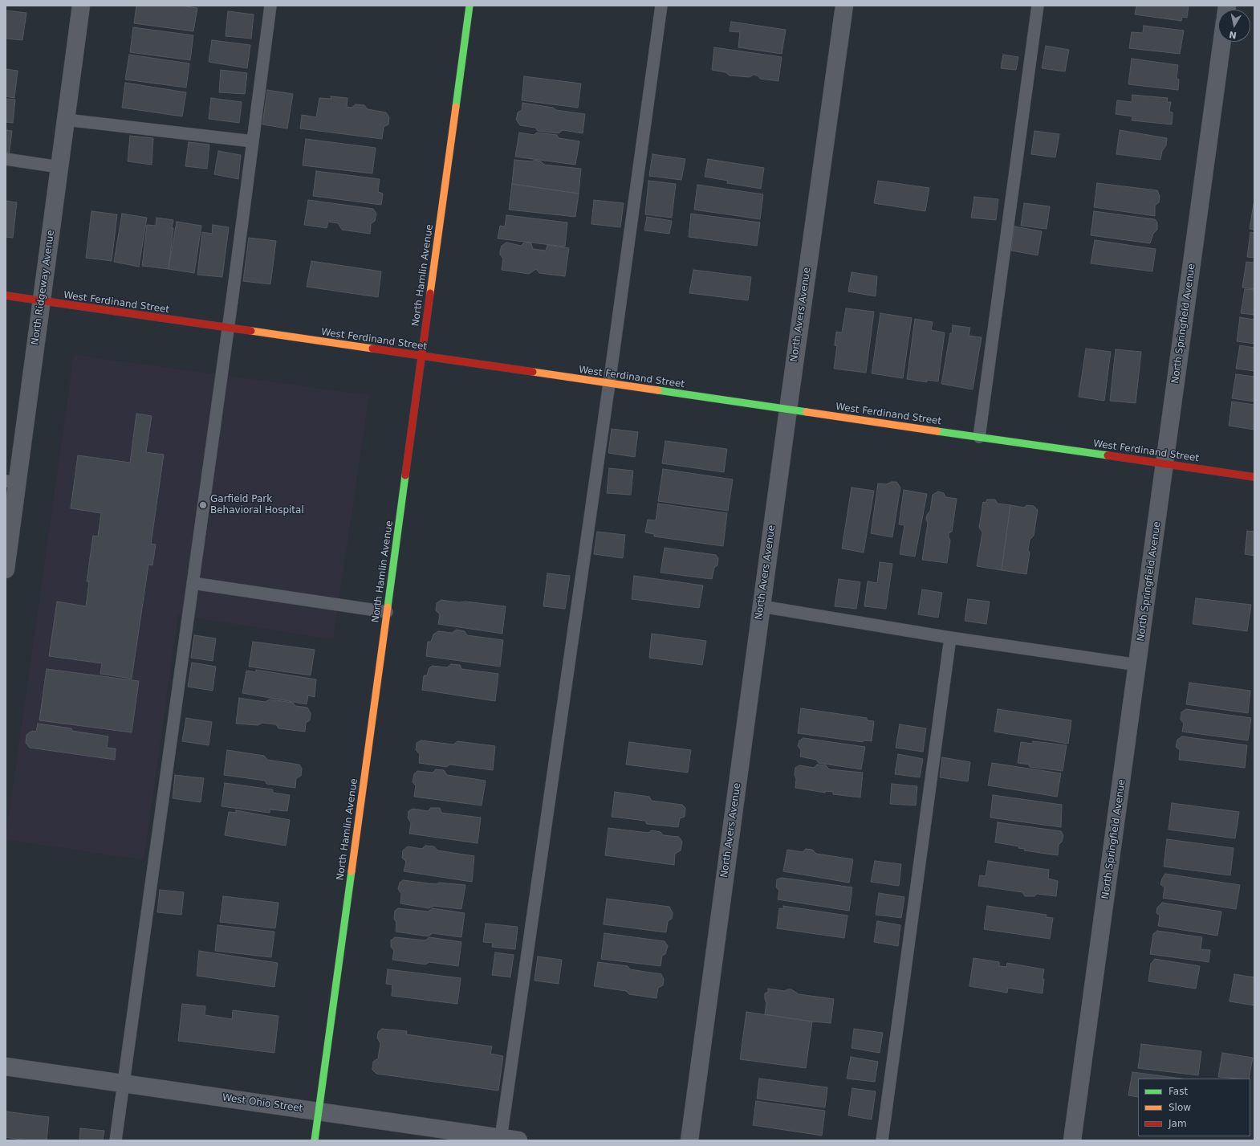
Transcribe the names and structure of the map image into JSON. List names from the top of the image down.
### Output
{
  "streets": {
    "street": [
      "North Hamlin Avenue",
      "North Ridgeway Avenue",
      "West Ferdinand Street",
      "North Avers Avenue",
      "North Springfield Avenue",
      "West Ohio Street"
    ]
  },
  "crossings": [
    ["North Hamlin Avenue", "West Ferdinand Street"],
    ["North Hamlin Avenue", "West Ohio Street"],
    ["North Ridgeway Avenue", "West Ferdinand Street"],
    ["West Ferdinand Street", "North Avers Avenue"],
    ["West Ferdinand Street", "North Springfield Avenue"]
  ],
  "places": ["Garfield Park Behavioral Hospital"],
  "legend": ["Fast", "Slow", "Jam"],
  "north": "bottom"
}
